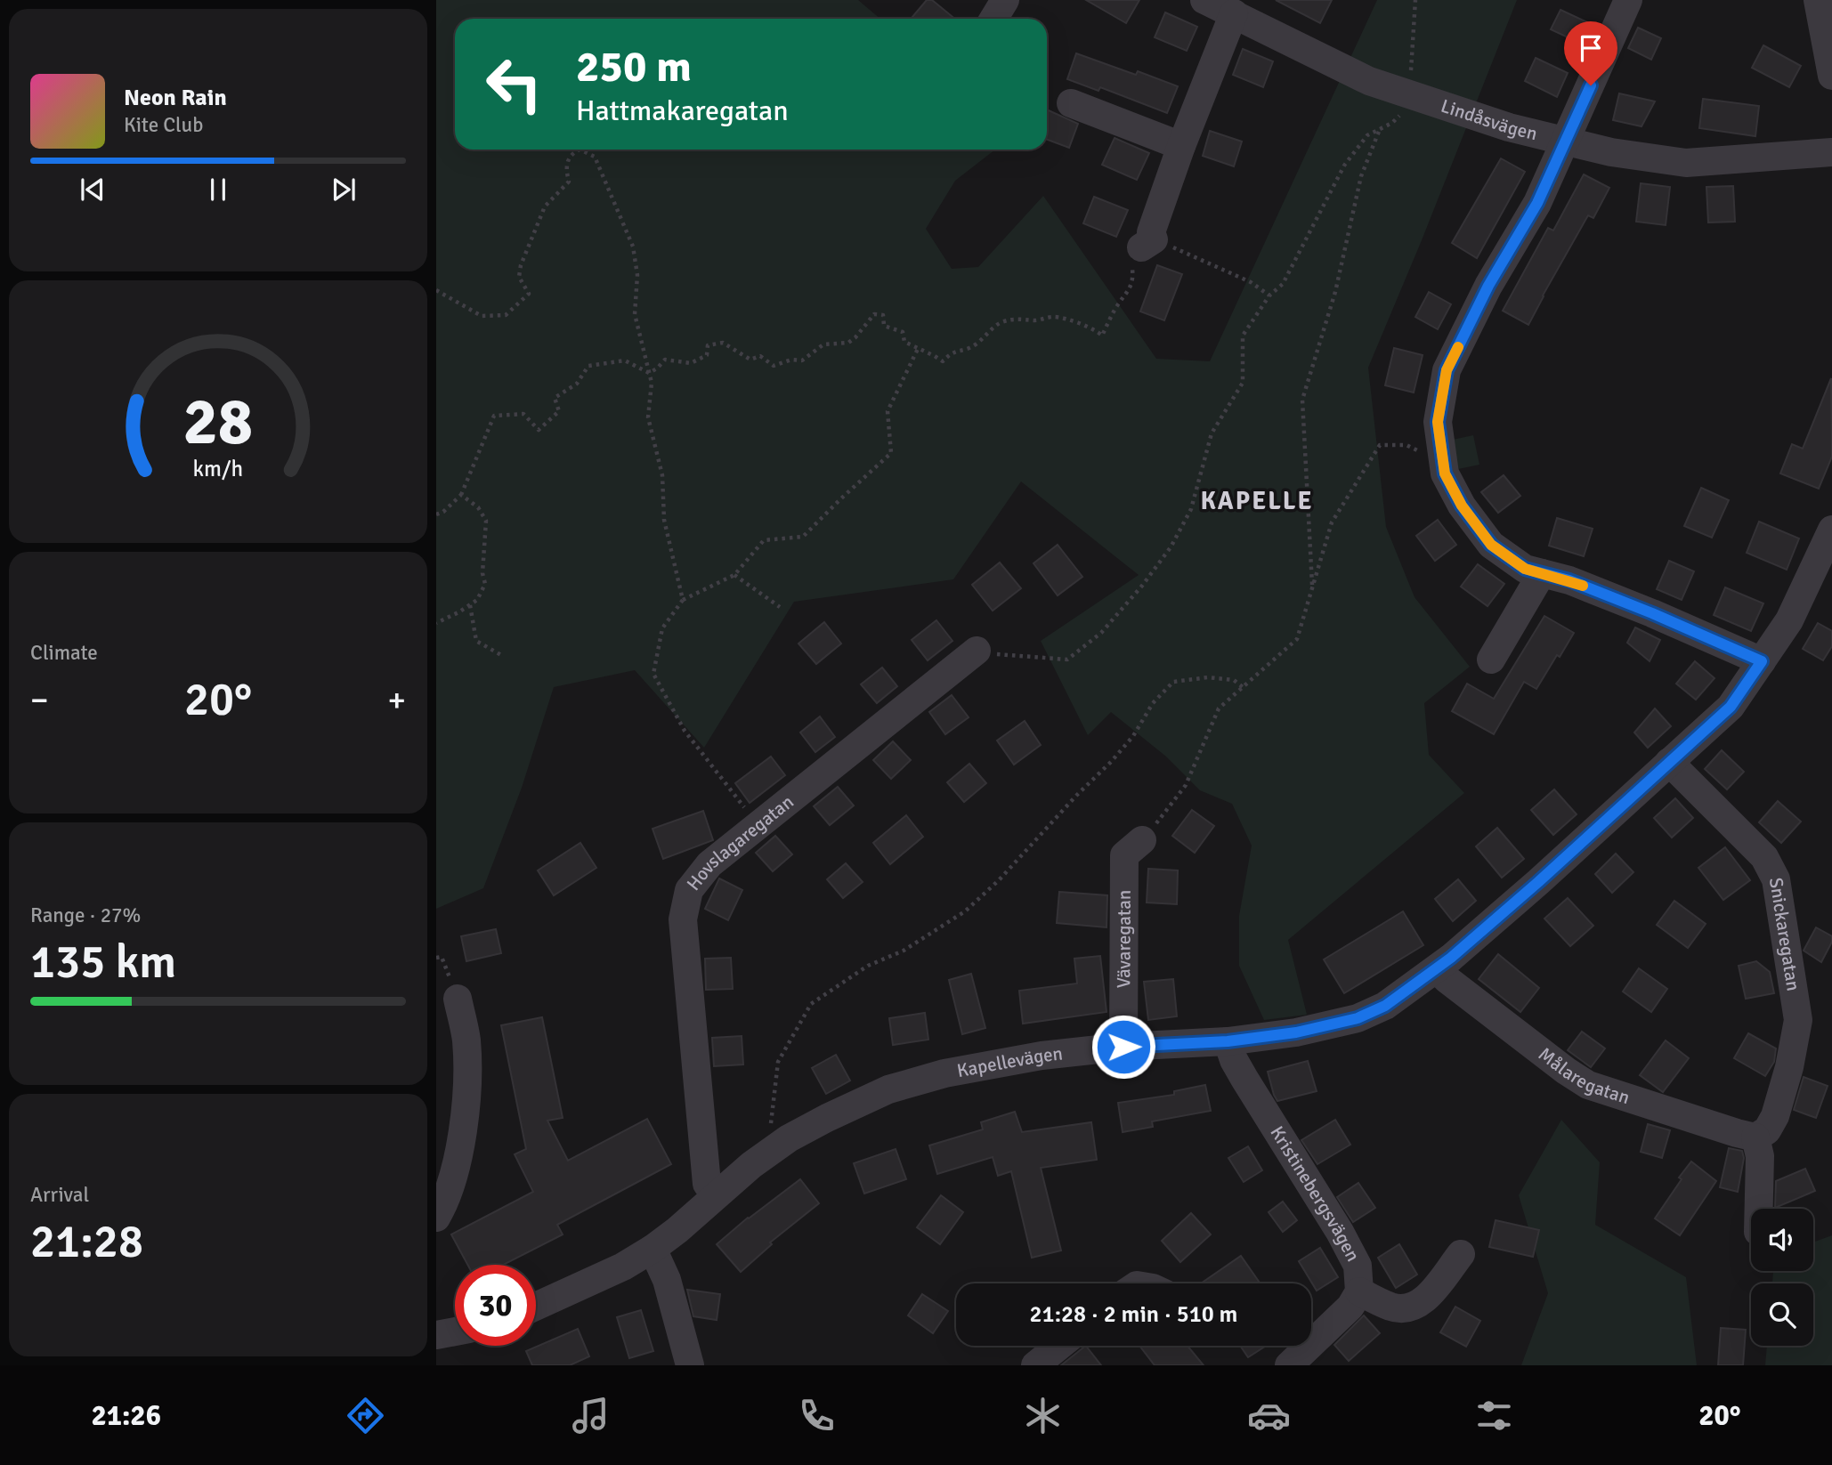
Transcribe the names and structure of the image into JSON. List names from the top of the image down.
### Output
{
  "streets": {
    "street": [
      "Lindåsvägen",
      "Hovslagaregatan",
      "Snickaregatan",
      "Vävaregatan",
      "Kapellevägen",
      "Målaregatan",
      "Kristinebergsvägen"
    ]
  },
  "crossings": [
    ["Hovslagaregatan", "Kapellevägen"],
    ["Snickaregatan", "Kapellevägen"],
    ["Snickaregatan", "Målaregatan"],
    ["Vävaregatan", "Kapellevägen"],
    ["Kapellevägen", "Målaregatan"],
    ["Kapellevägen", "Kristinebergsvägen"]
  ],
  "districts": ["KAPELLE"],
  "page": {
    "turn": ["250 m", "Hattmakaregatan"],
    "song": ["Neon Rain", "Kite Club"],
    "tile": [
      "Climate",
      ["Range · 27%", "135 km"],
      ["Arrival", "21:28"]
    ],
    "heat": ["−", "20°", "+"],
    "limit": "30",
    "trip": "21:28 · 2 min · 510 m",
    "tabs": ["21:26", "20°"],
    "gauge": ["28", "km/h"]
  }
}
